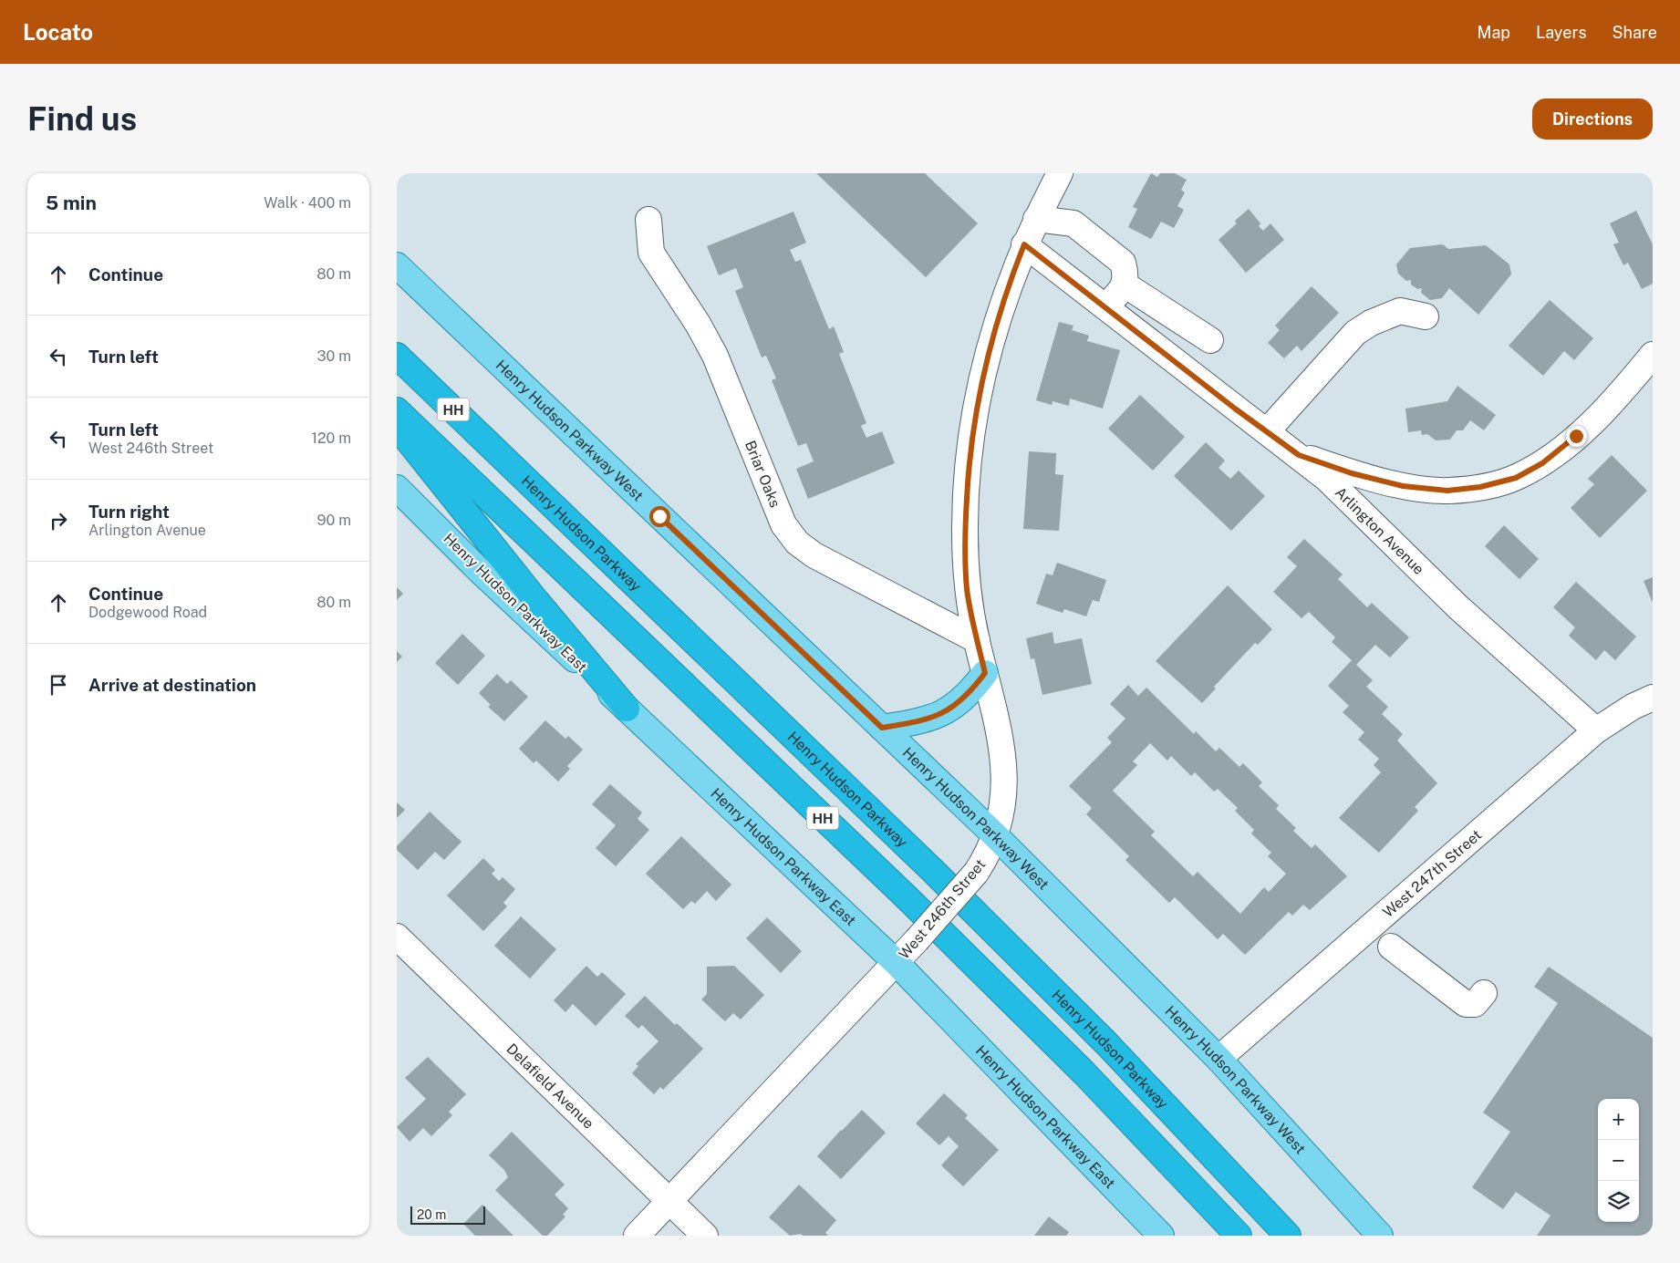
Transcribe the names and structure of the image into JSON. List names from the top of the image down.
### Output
{
  "streets": {
    "highway": ["HH", "Henry Hudson Parkway"],
    "main road": ["Henry Hudson Parkway West", "Henry Hudson Parkway East"],
    "street": [
      "Briar Oaks",
      "Arlington Avenue",
      "West 247th Street",
      "West 246th Street",
      "Delafield Avenue"
    ]
  },
  "crossings": [
    ["Henry Hudson Parkway West", "West 247th Street"],
    ["Henry Hudson Parkway West", "West 246th Street"],
    ["Briar Oaks", "West 246th Street"],
    ["Arlington Avenue", "West 247th Street"],
    ["Arlington Avenue", "West 246th Street"],
    ["Henry Hudson Parkway East", "West 246th Street"],
    ["West 246th Street", "Delafield Avenue"]
  ],
  "scale_bar": "20 m",
  "page": {
    "header": "Locato",
    "nav": ["Map", "Layers", "Share"],
    "buttons": "Directions",
    "title": "Find us",
    "heading": ["5 min", "Walk · 400 m"],
    "list": [
      ["Continue", "80 m"],
      ["Turn left", "30 m"],
      ["Turn left", "West 246th Street", "120 m"],
      ["Turn right", "Arlington Avenue", "90 m"],
      ["Continue", "Dodgewood Road", "80 m"],
      "Arrive at destination"
    ],
    "map_buttons": ["+", "−"],
    "scale": "20 m"
  }
}
